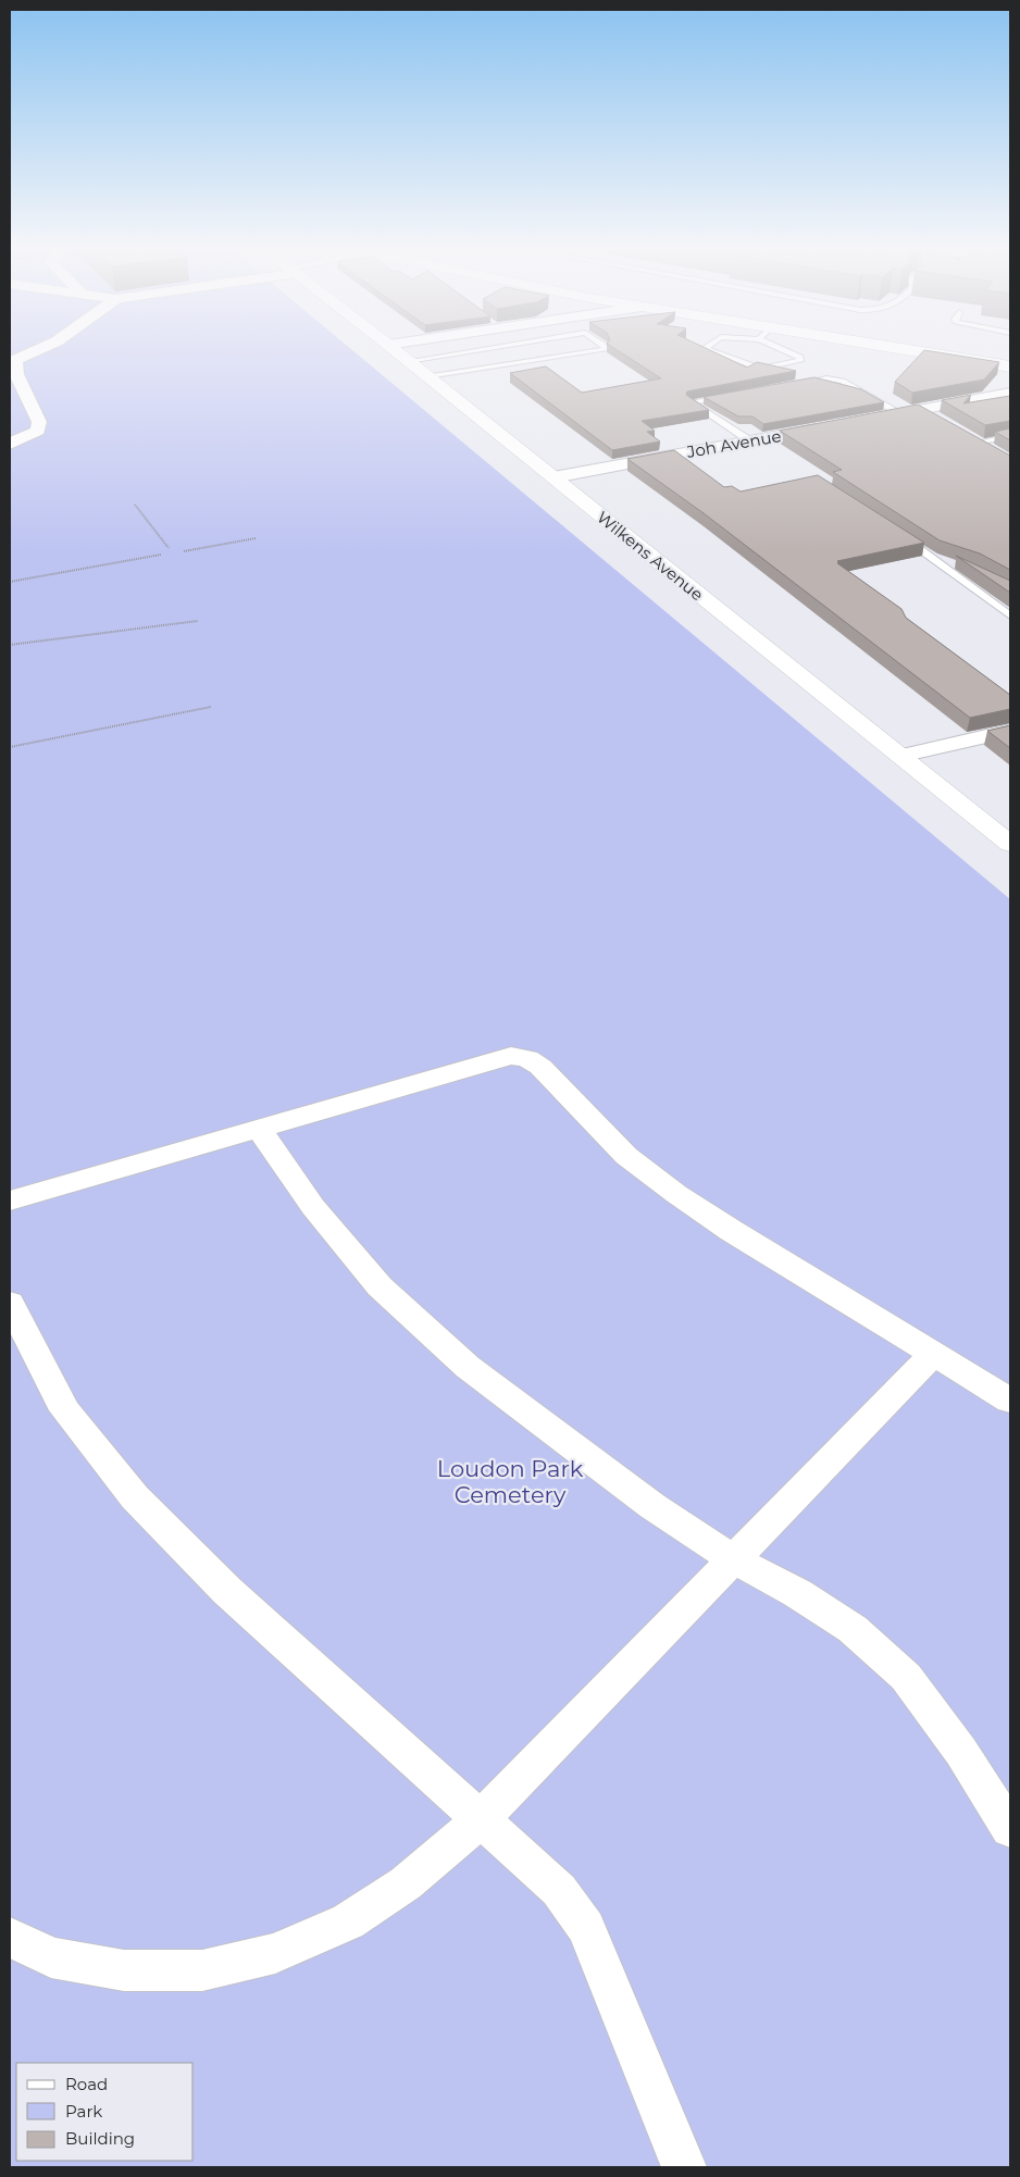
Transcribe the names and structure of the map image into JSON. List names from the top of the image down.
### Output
{
  "streets": {
    "main road": ["Wilkens Avenue"],
    "street": ["Joh Avenue"]
  },
  "crossings": [
    ["Joh Avenue", "Wilkens Avenue"]
  ],
  "parks": ["Loudon Park Cemetery"],
  "legend": ["Road", "Park", "Building"]
}
